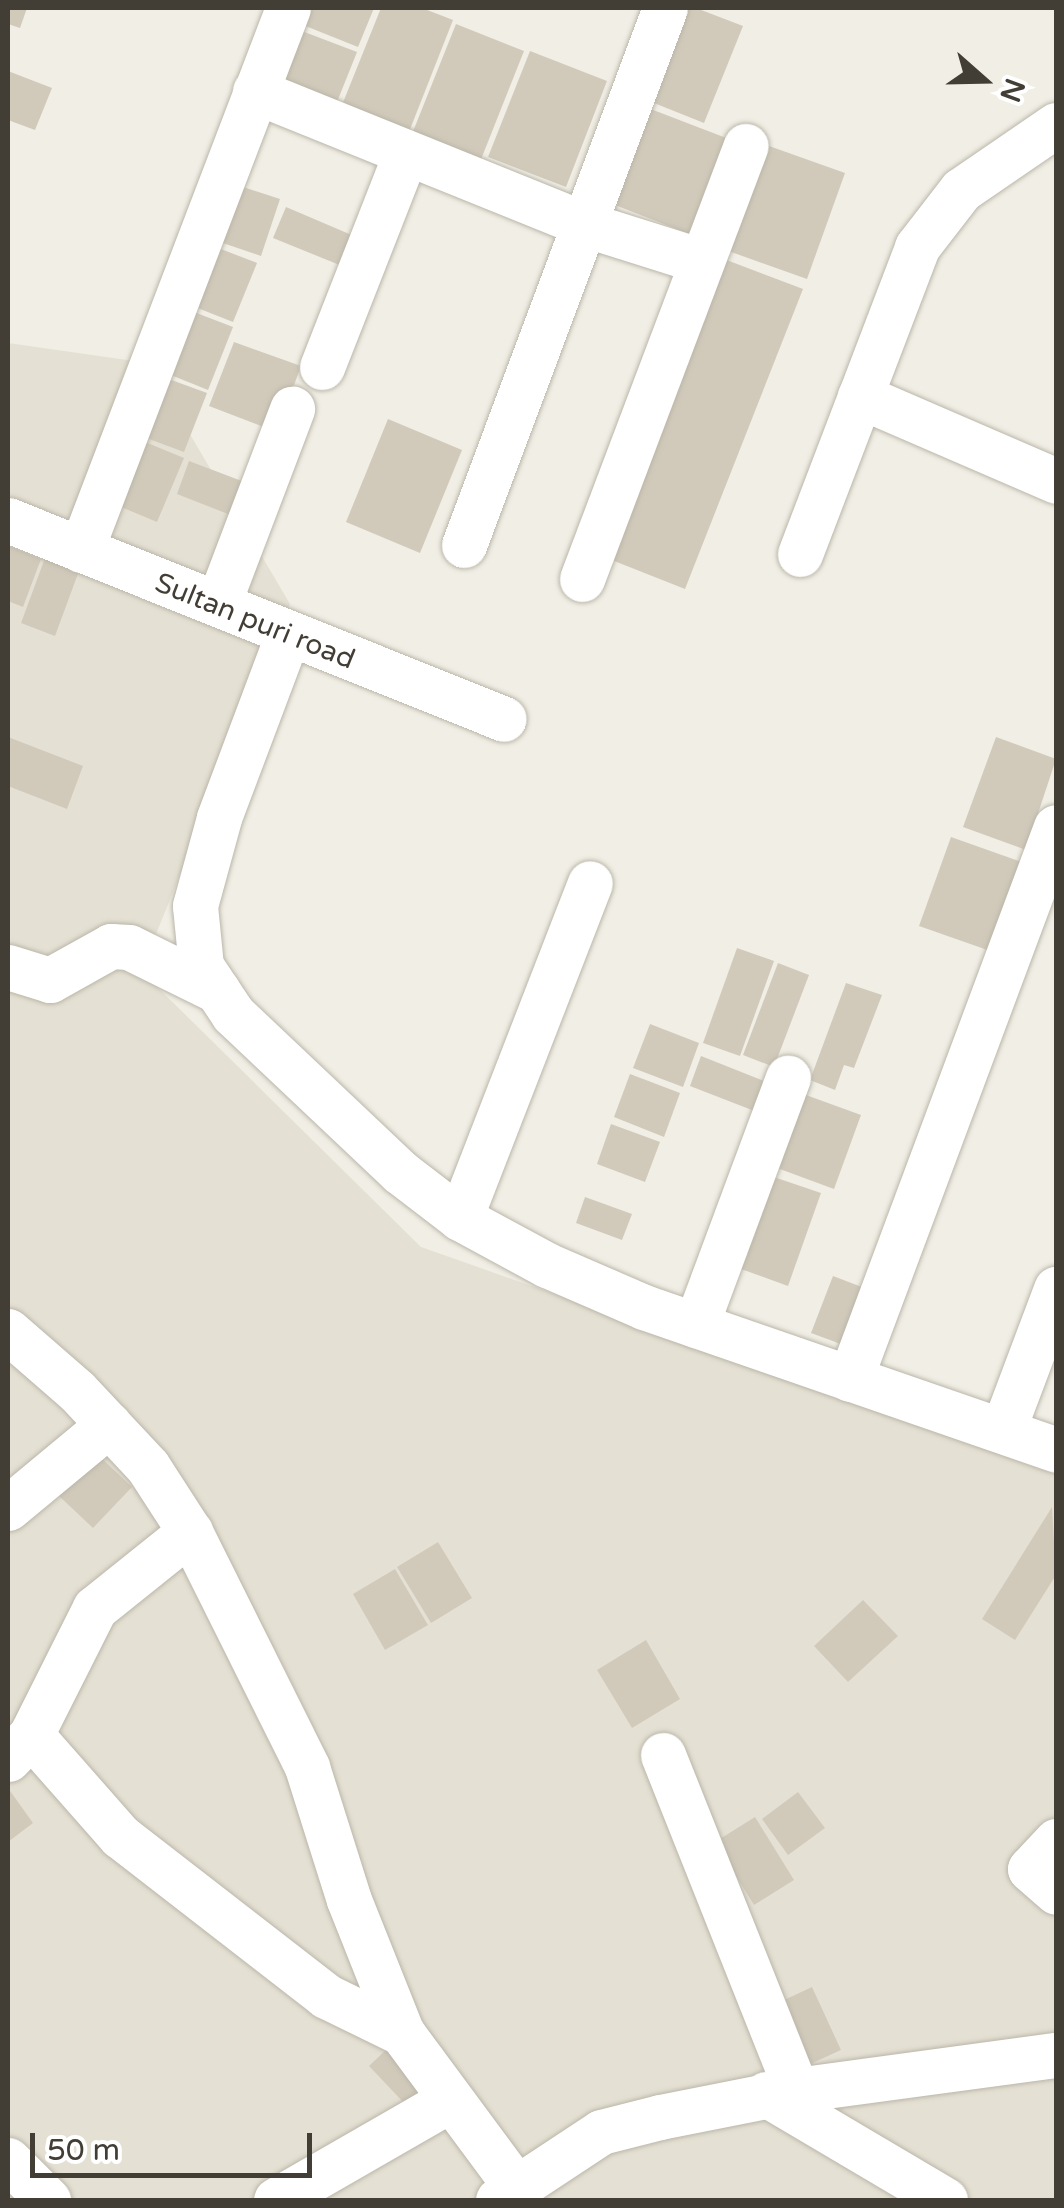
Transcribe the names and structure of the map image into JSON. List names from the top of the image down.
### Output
{
  "streets": {
    "street": ["Sultan puri road"]
  },
  "scale_bar": "50 m",
  "north": "right"
}
